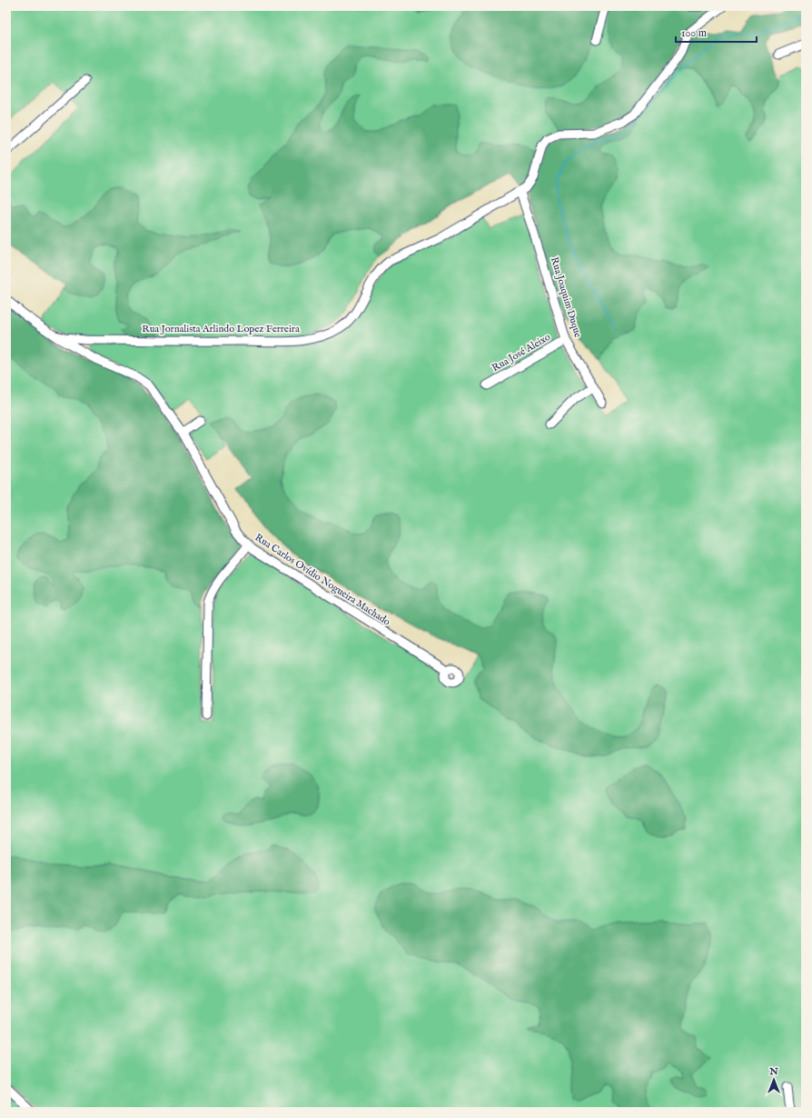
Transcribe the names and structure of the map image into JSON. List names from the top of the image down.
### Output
{
  "streets": {
    "street": [
      "Rua Joaquim Duque",
      "Rua Jornalista Arlindo Lopez Ferreira",
      "Rua José Aleixo",
      "Rua Carlos Ovídio Nogueira Machado"
    ]
  },
  "crossings": [
    ["Rua Joaquim Duque", "Rua Jornalista Arlindo Lopez Ferreira"],
    ["Rua Joaquim Duque", "Rua José Aleixo"],
    ["Rua Jornalista Arlindo Lopez Ferreira", "Rua Carlos Ovídio Nogueira Machado"]
  ],
  "scale_bar": "100 m",
  "north": "top"
}
